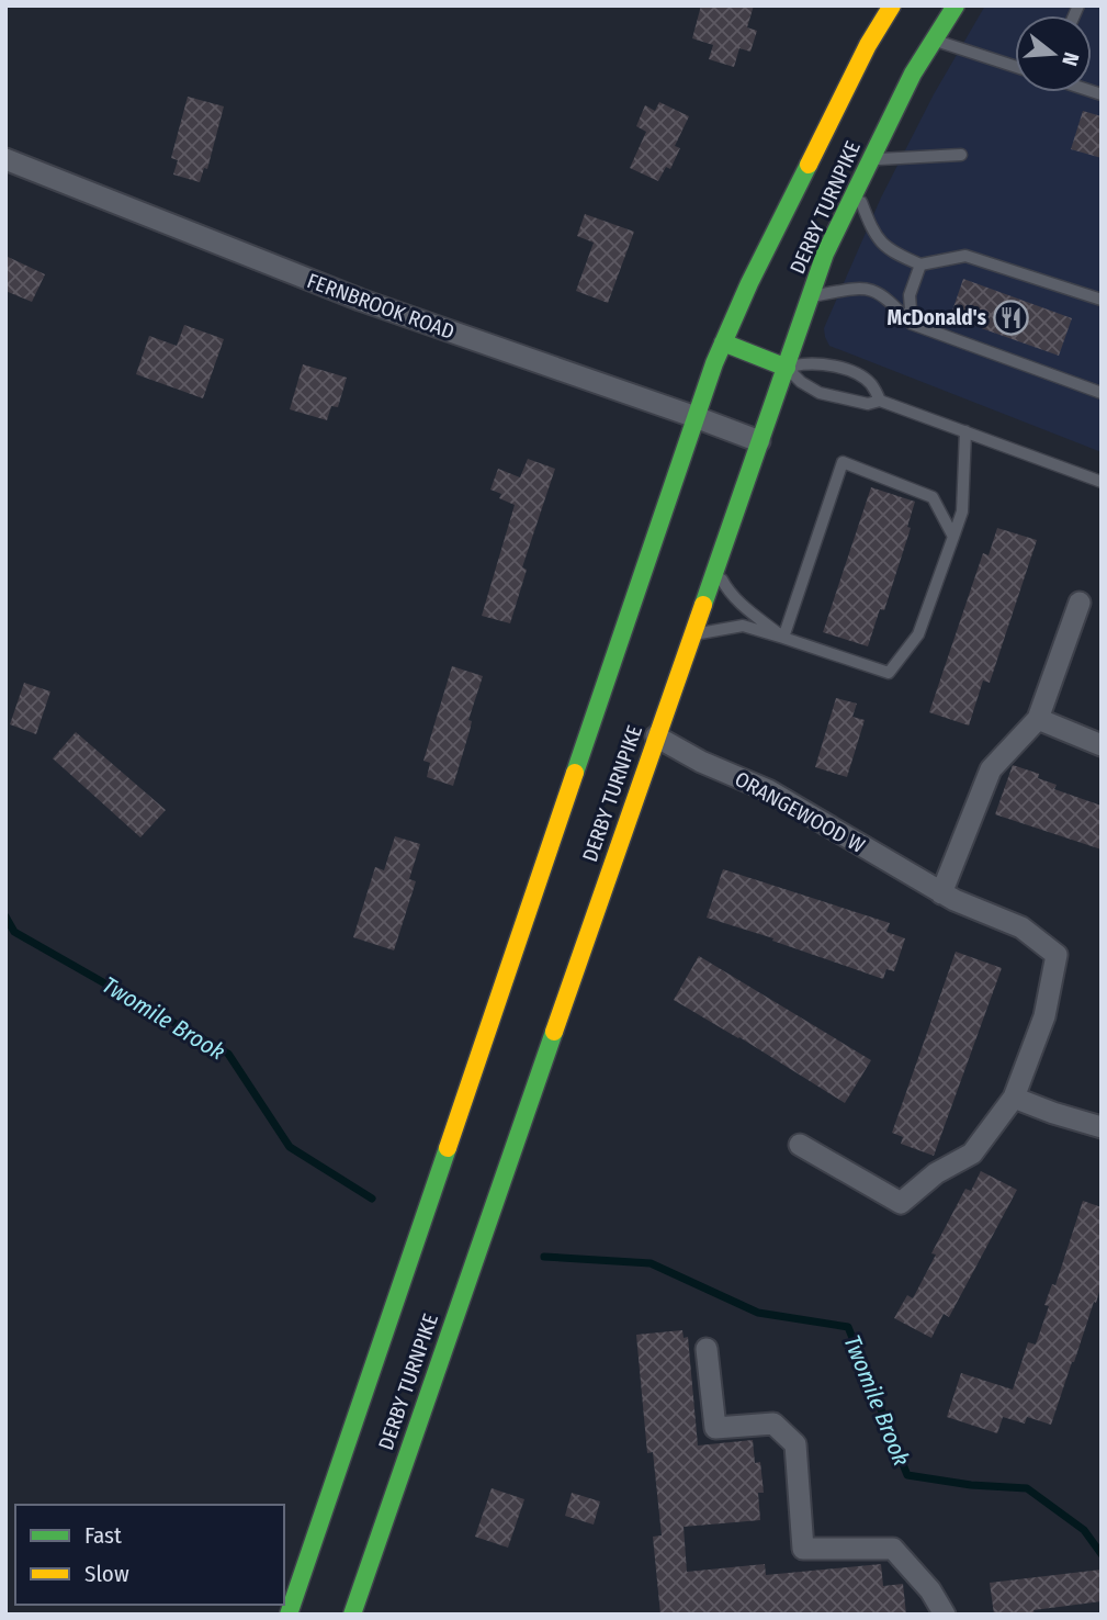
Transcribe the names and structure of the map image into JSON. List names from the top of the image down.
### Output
{
  "streets": {
    "highway": ["DERBY TURNPIKE"],
    "street": ["FERNBROOK ROAD", "ORANGEWOOD W"]
  },
  "crossings": [
    ["DERBY TURNPIKE", "FERNBROOK ROAD"],
    ["DERBY TURNPIKE", "ORANGEWOOD W"]
  ],
  "water": ["Twomile Brook"],
  "places": {
    "restaurant": ["McDonald's"]
  },
  "legend": ["Fast", "Slow"],
  "north": "right"
}
